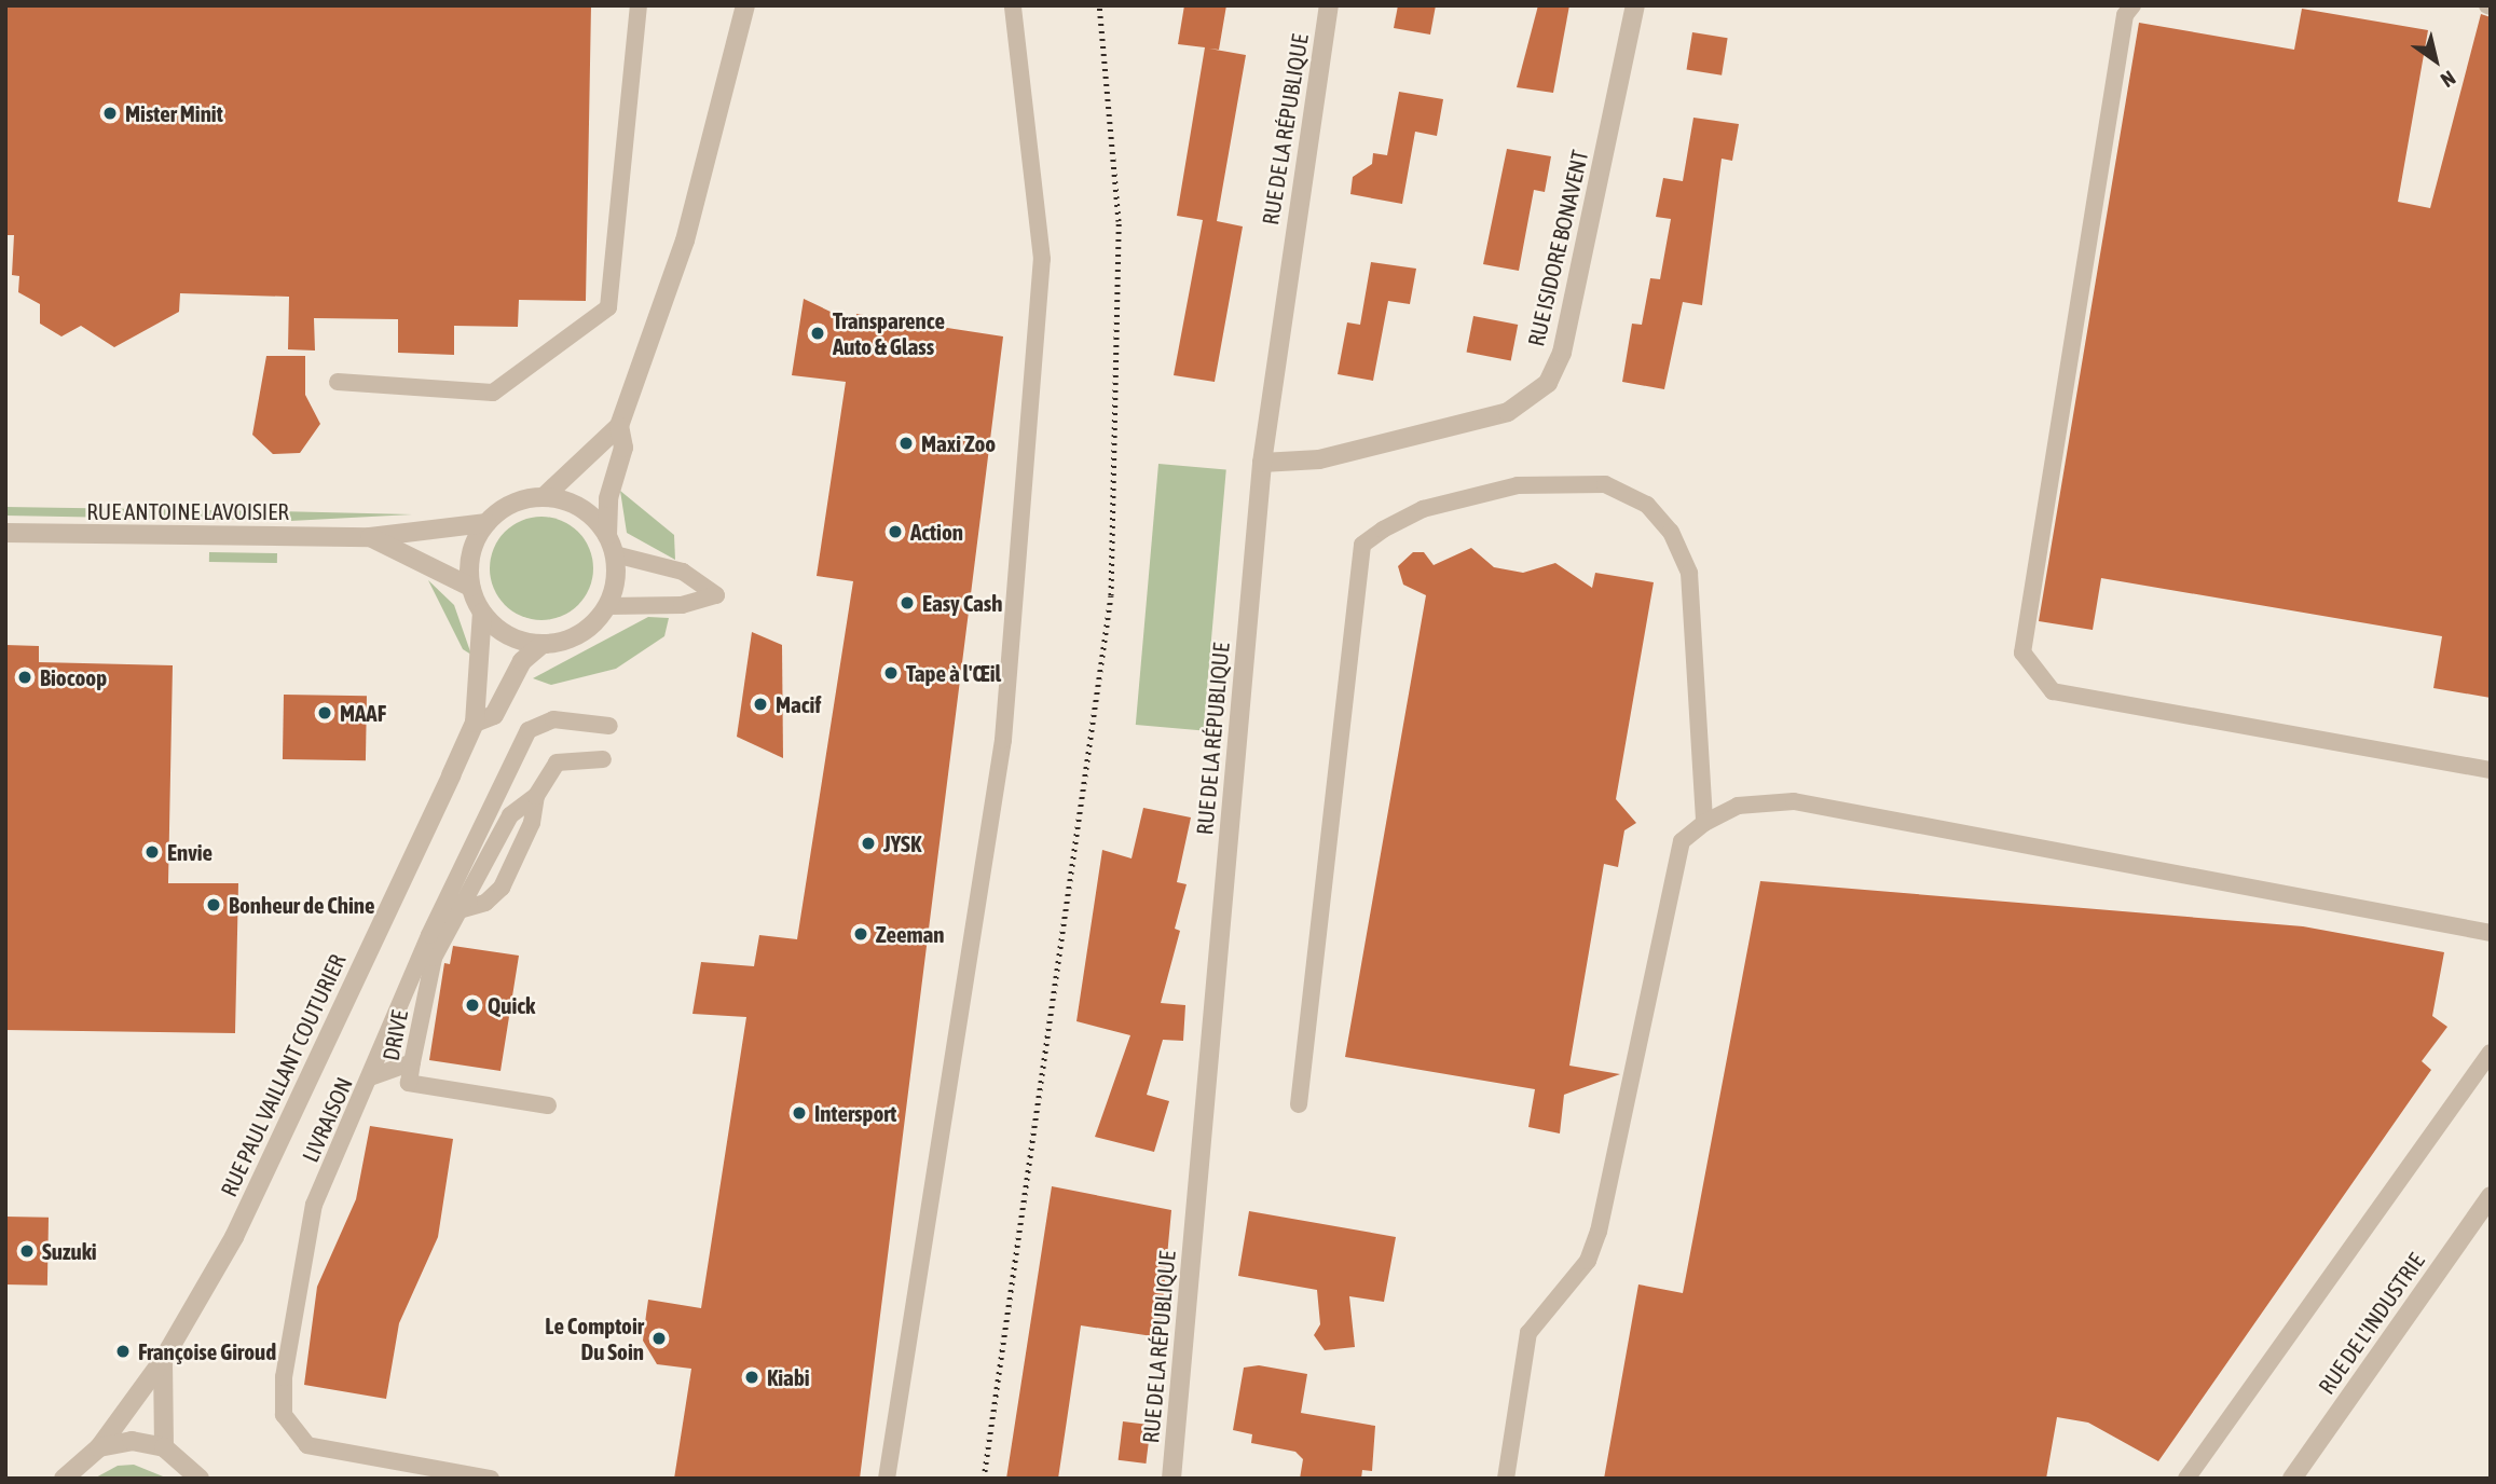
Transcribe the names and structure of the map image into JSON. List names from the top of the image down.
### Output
{
  "streets": {
    "street": [
      "RUE DE LA RÉPUBLIQUE",
      "RUE ISIDORE BONAVENT",
      "RUE ANTOINE LAVOISIER",
      "RUE PAUL VAILLANT COUTURIER",
      "RUE DE L'INDUSTRIE"
    ],
    "lane": ["DRIVE", "LIVRAISON"]
  },
  "crossings": [
    ["RUE DE LA RÉPUBLIQUE", "RUE ISIDORE BONAVENT"],
    ["RUE ANTOINE LAVOISIER", "RUE PAUL VAILLANT COUTURIER"]
  ],
  "places": [
    "Mister Minit",
    "Transparence Auto & Glass",
    "Maxi Zoo",
    "Action",
    "Easy Cash",
    "Tape à l'Œil",
    "Biocoop",
    "Macif",
    "MAAF",
    "JYSK",
    "Envie",
    "Bonheur de Chine",
    "Zeeman",
    "Quick",
    "Intersport",
    "Suzuki",
    "Le Comptoir Du Soin",
    "Françoise Giroud",
    "Kiabi"
  ],
  "north": "bottom right"
}
